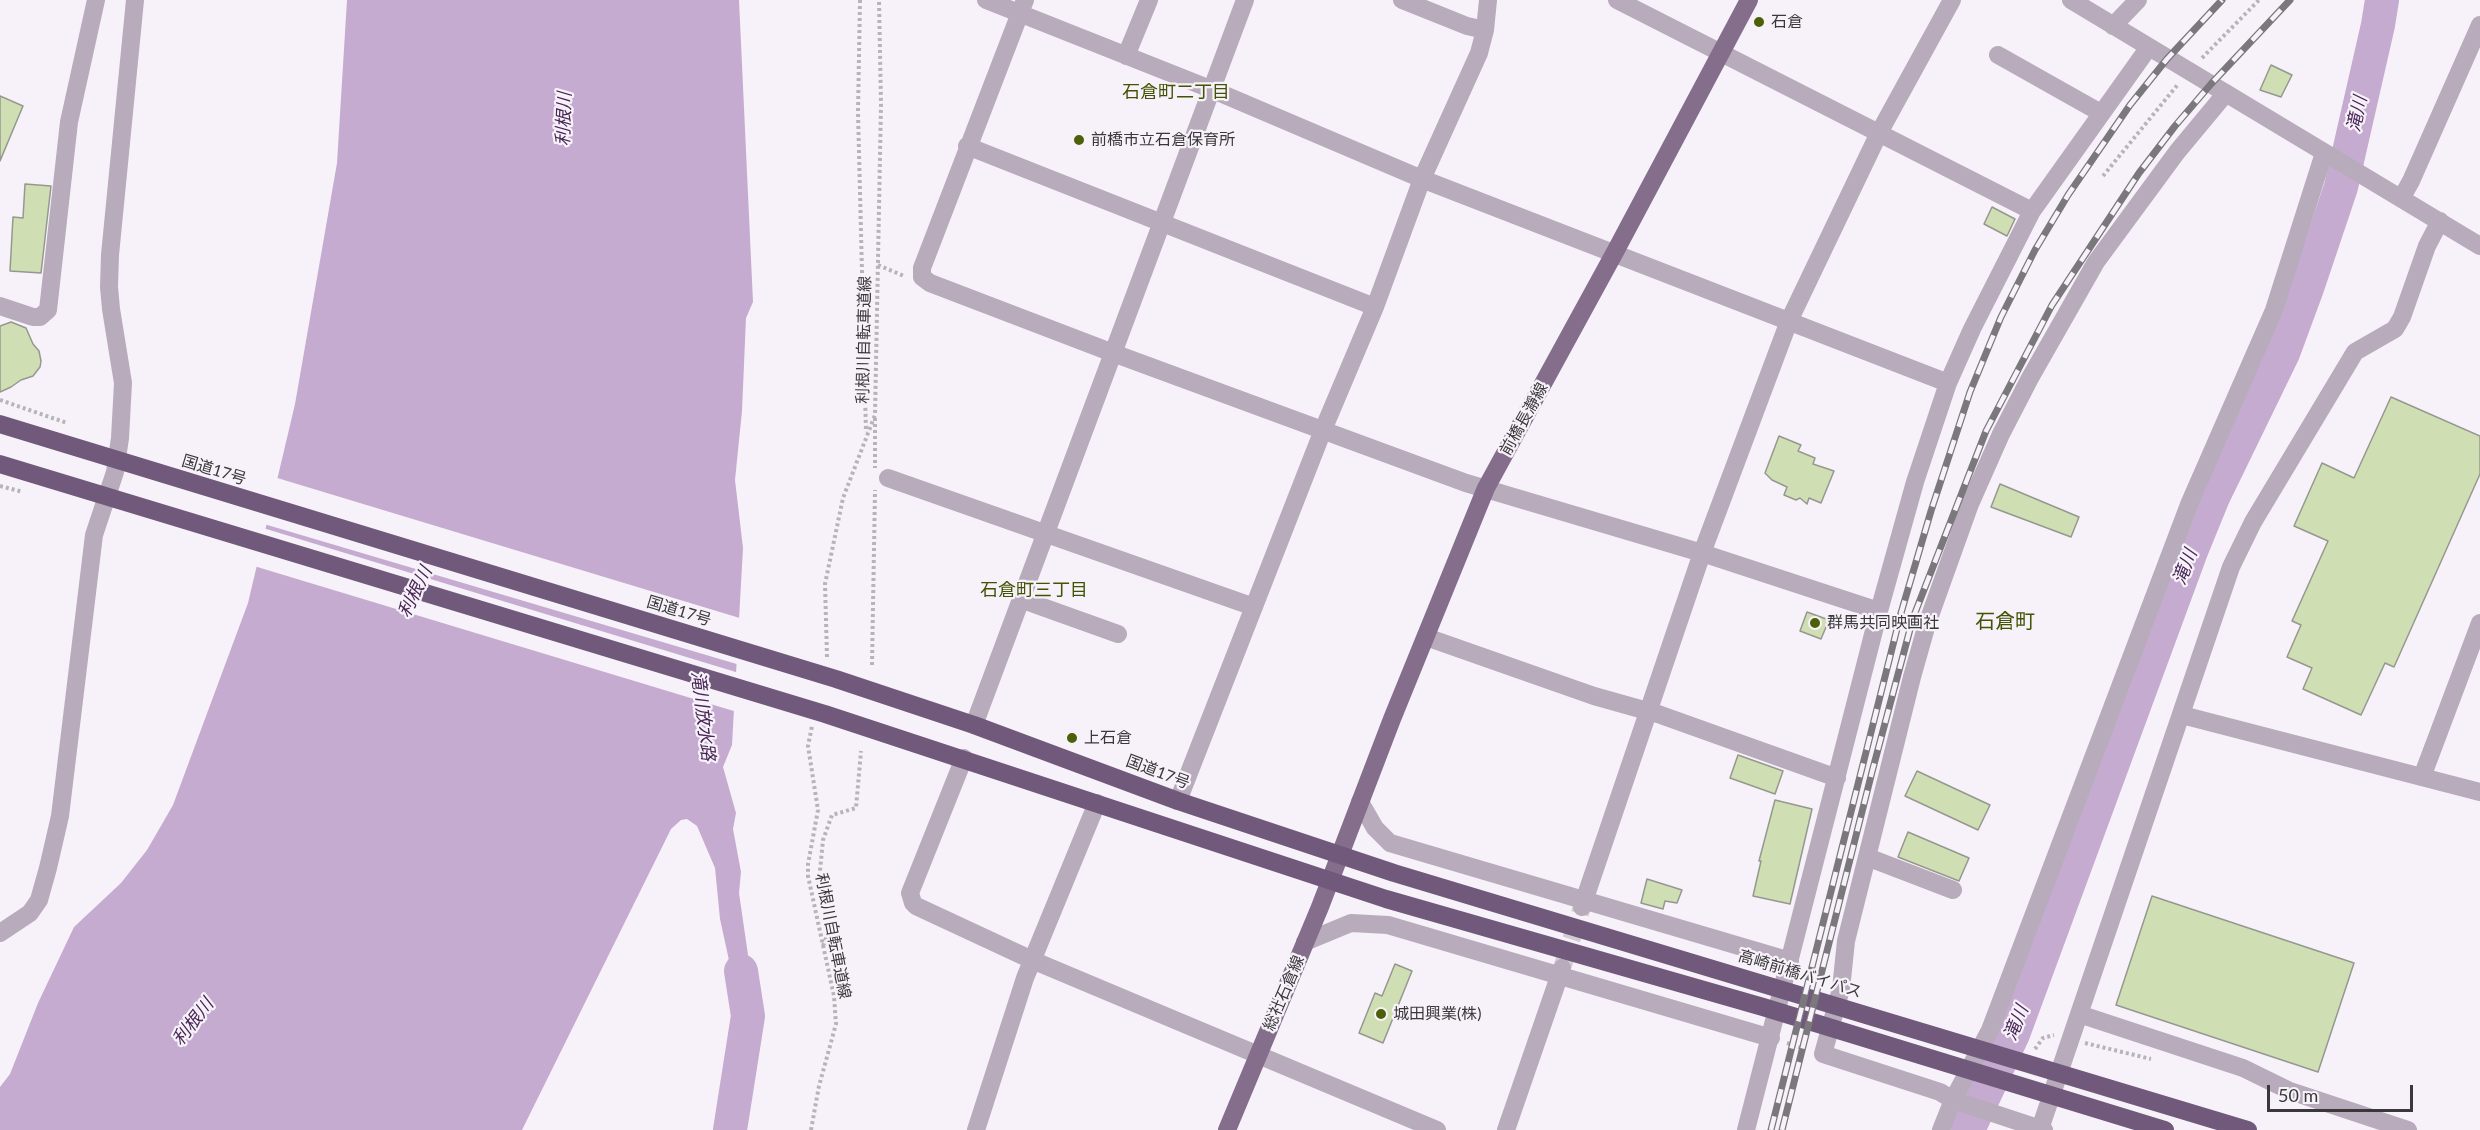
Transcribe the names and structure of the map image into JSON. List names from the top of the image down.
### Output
{
  "streets": {
    "highway": ["国道17号", "高崎前橋バイパス"],
    "main road": ["前橋長瀞線", "総社石倉線"],
    "path": ["利根川自転車道線"]
  },
  "crossings": [
    ["利根川自転車道線", "国道17号"],
    ["前橋長瀞線", "国道17号"],
    ["前橋長瀞線", "高崎前橋バイパス"],
    ["前橋長瀞線", "総社石倉線"],
    ["国道17号", "高崎前橋バイパス"],
    ["国道17号", "総社石倉線"],
    ["高崎前橋バイパス", "総社石倉線"]
  ],
  "districts": ["石倉町二丁目", "石倉町三丁目", "石倉町"],
  "water": ["滝川", "利根川", "滝川放水路"],
  "places": [
    "石倉",
    "前橋市立石倉保育所",
    "群馬共同映画社",
    "上石倉",
    "城田興業(株)"
  ],
  "scale_bar": "50 m"
}
